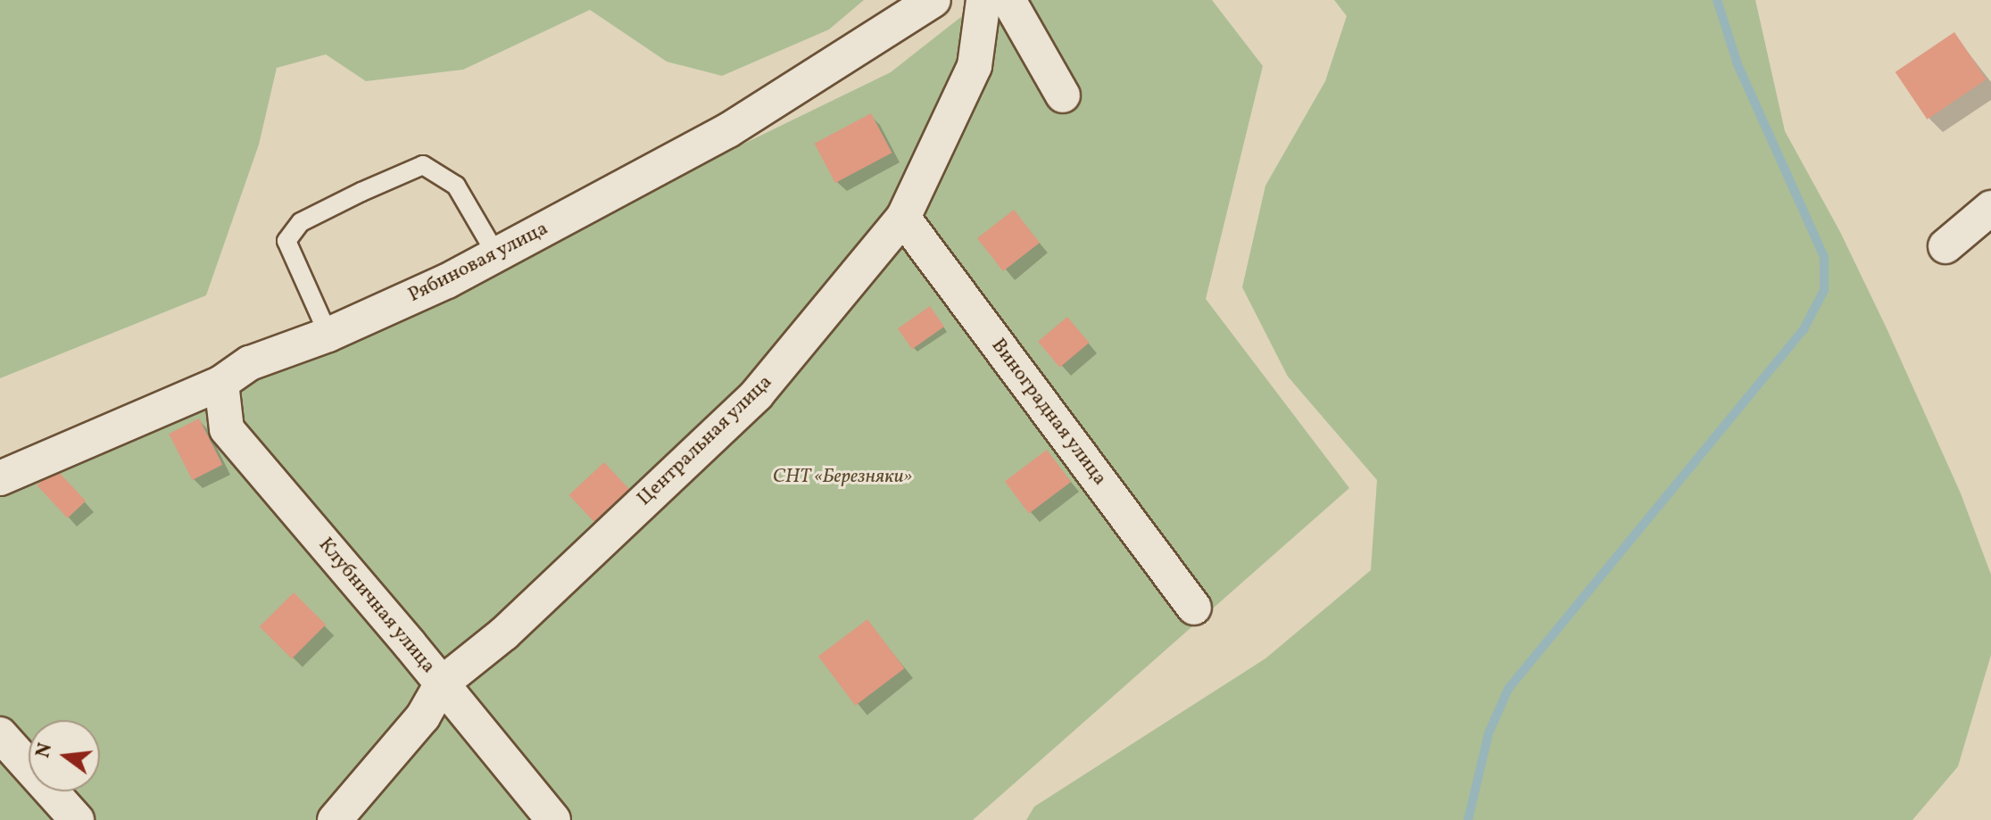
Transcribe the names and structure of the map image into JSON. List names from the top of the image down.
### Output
{
  "streets": {
    "street": [
      "Рябиновая улица",
      "Виноградная улица",
      "Центральная улица",
      "Клубничная улица"
    ]
  },
  "crossings": [
    ["Рябиновая улица", "Клубничная улица"],
    ["Виноградная улица", "Центральная улица"],
    ["Центральная улица", "Клубничная улица"]
  ],
  "parks": ["СНТ «Березняки»"],
  "north": "left"
}
